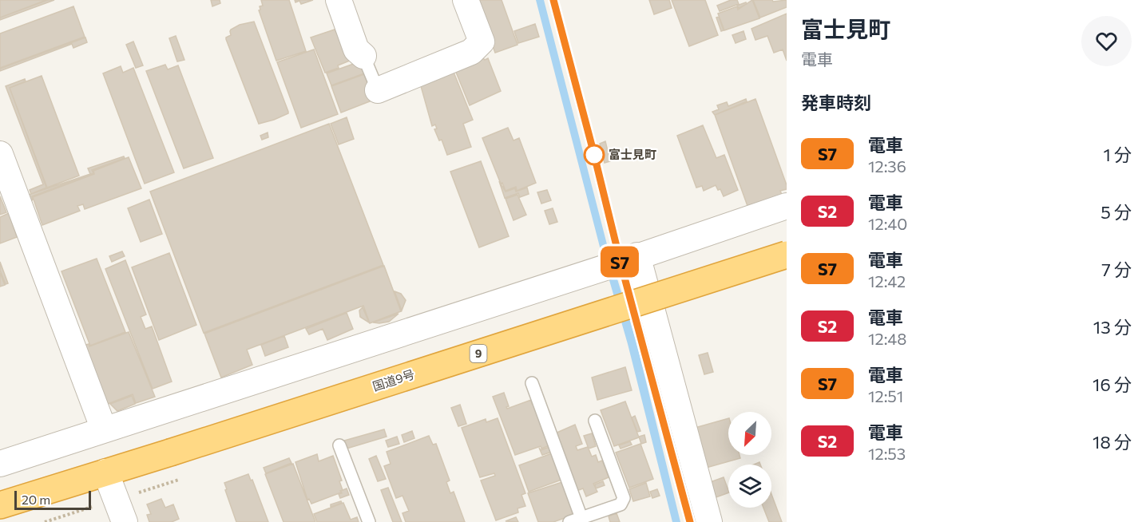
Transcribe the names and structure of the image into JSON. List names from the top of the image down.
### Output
{
  "streets": {
    "highway": ["9", "国道9号"]
  },
  "places": ["富士見町"],
  "scale_bar": "20 m",
  "north": "bottom left",
  "page": {
    "on_map": "S7",
    "heading": [
      ["富士見町", "電車"],
      "発車時刻"
    ],
    "list": [
      {
        "mark": "S7",
        "name": "電車",
        "note": "12:36",
        "value": "1 分"
      },
      {
        "mark": "S2",
        "name": "電車",
        "note": "12:40",
        "value": "5 分"
      },
      {
        "mark": "S7",
        "name": "電車",
        "note": "12:42",
        "value": "7 分"
      },
      {
        "mark": "S2",
        "name": "電車",
        "note": "12:48",
        "value": "13 分"
      },
      {
        "mark": "S7",
        "name": "電車",
        "note": "12:51",
        "value": "16 分"
      },
      {
        "mark": "S2",
        "name": "電車",
        "note": "12:53",
        "value": "18 分"
      }
    ],
    "scale": "20 m"
  }
}
